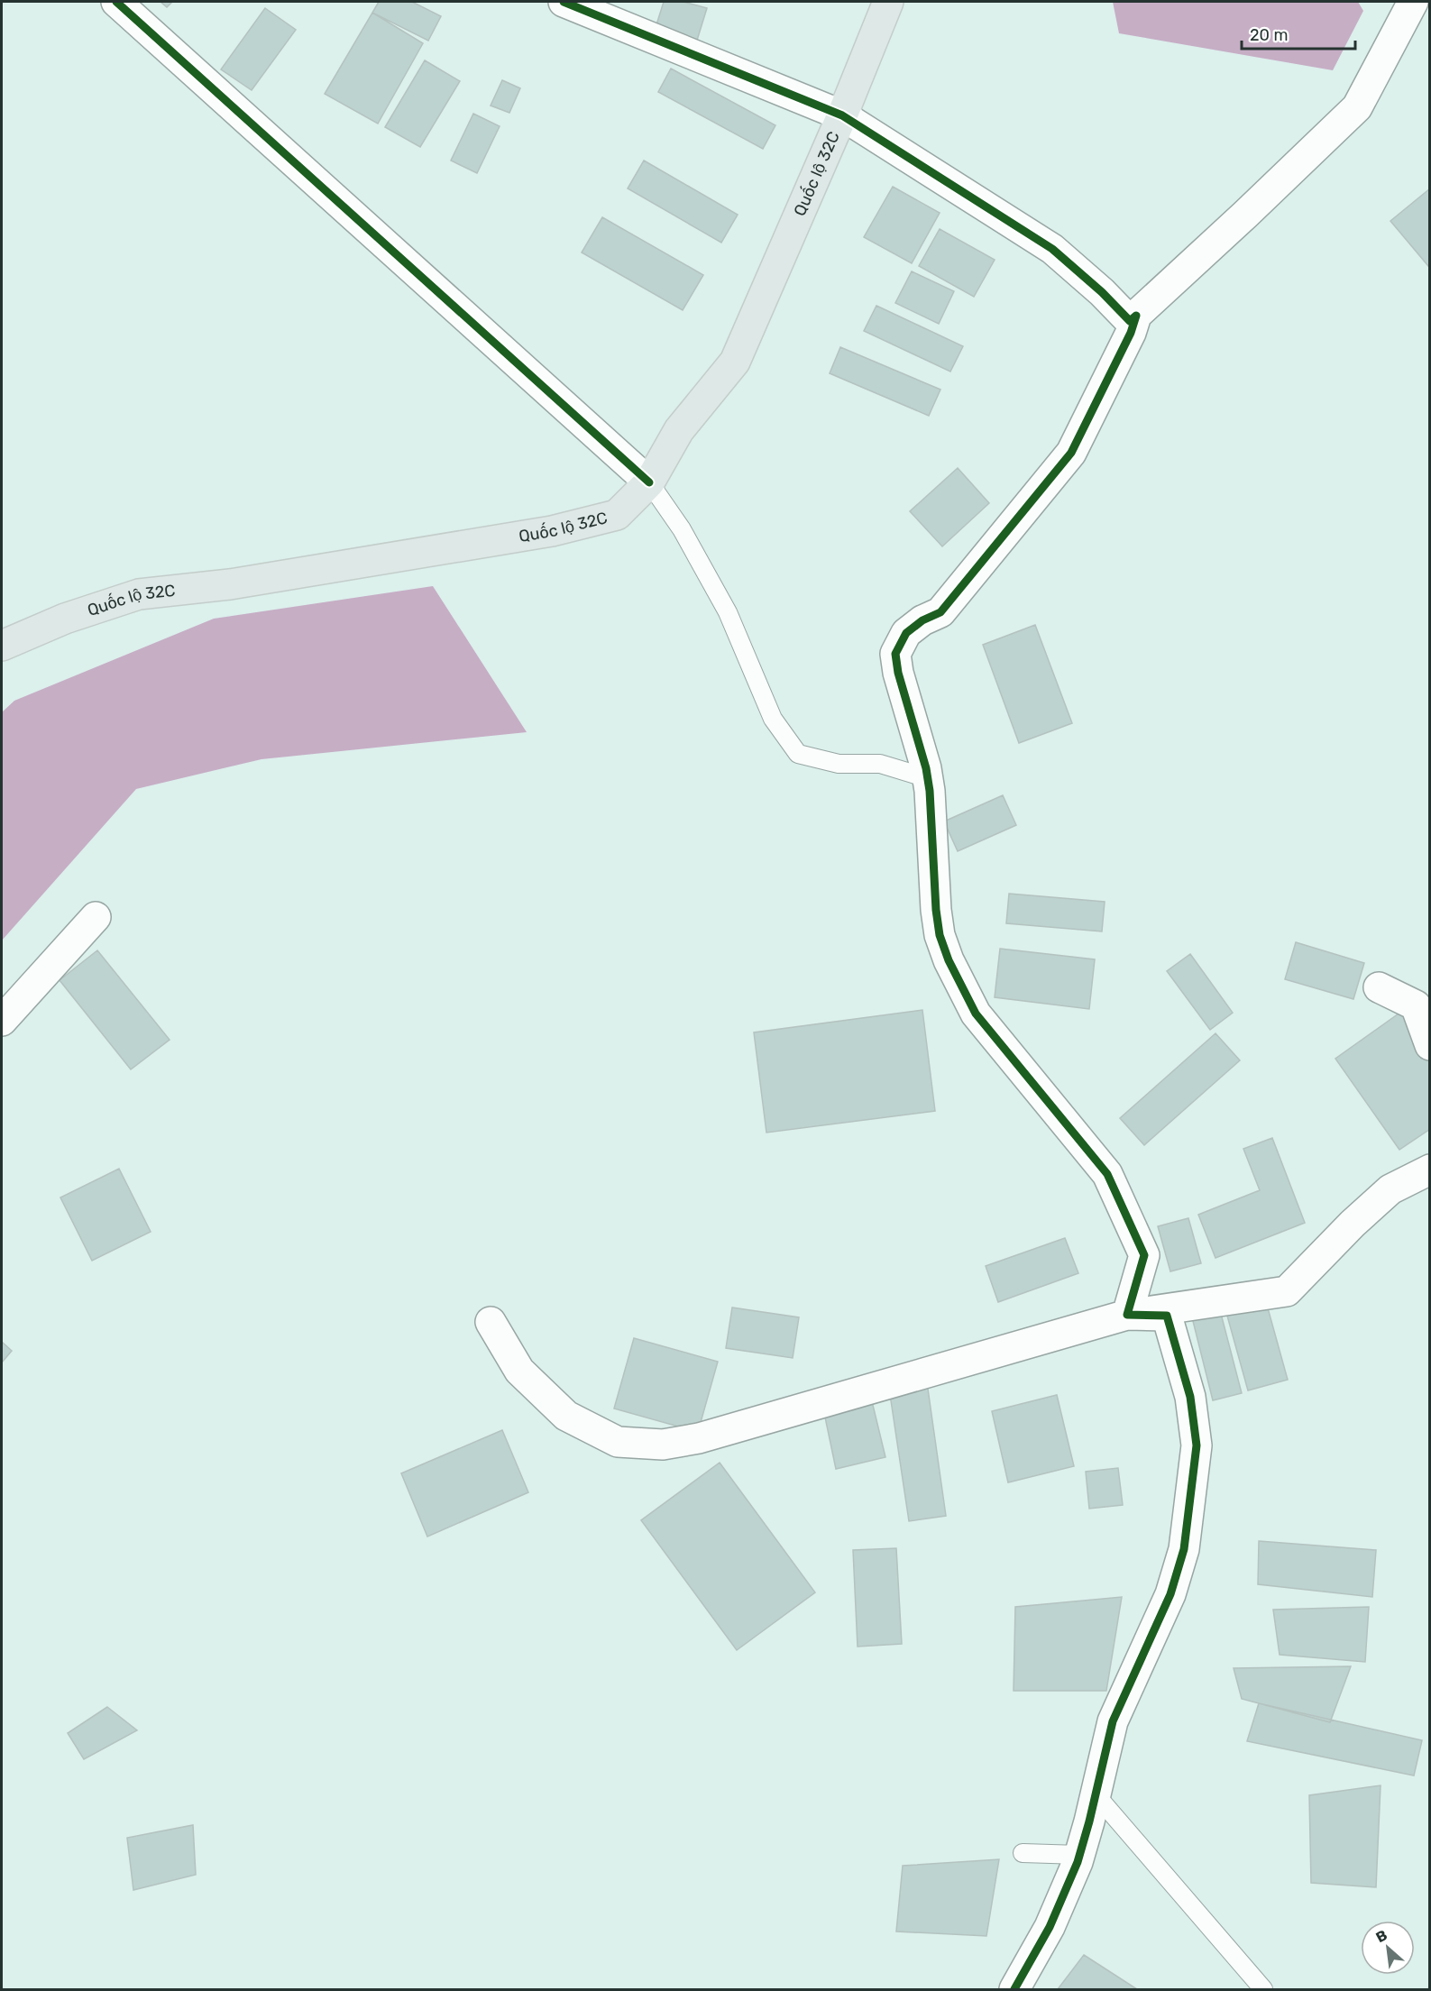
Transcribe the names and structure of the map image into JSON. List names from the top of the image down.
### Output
{
  "streets": {
    "main road": ["Quốc lộ 32C"]
  },
  "scale_bar": "20 m",
  "north": "top left"
}
